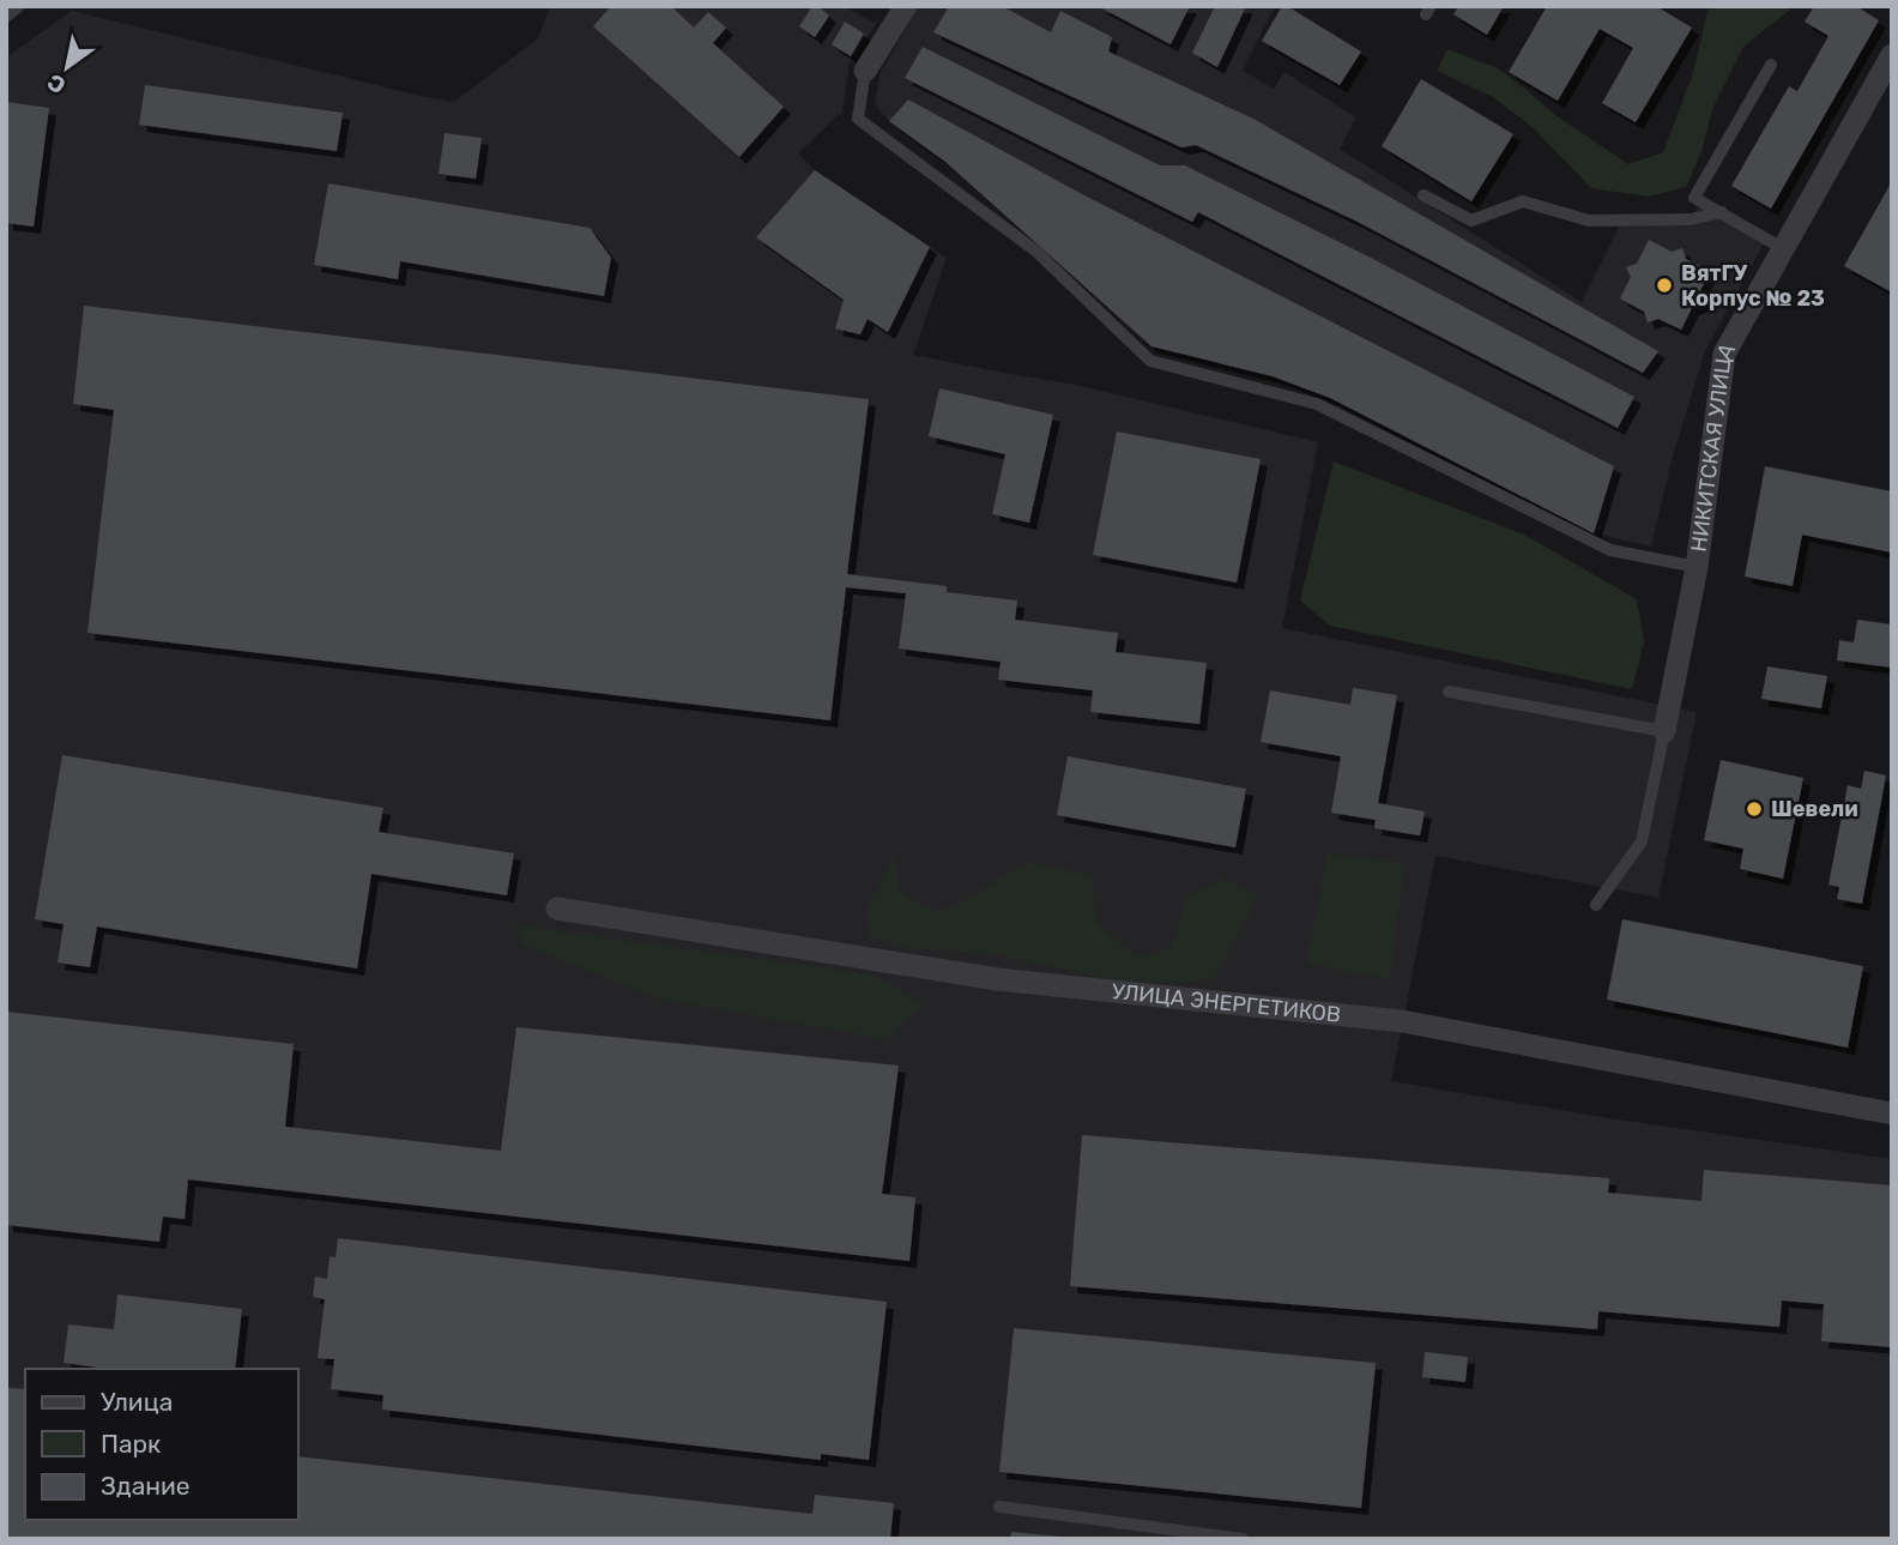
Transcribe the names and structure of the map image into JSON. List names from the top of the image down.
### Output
{
  "streets": {
    "street": ["НИКИТСКАЯ УЛИЦА", "УЛИЦА ЭНЕРГЕТИКОВ"]
  },
  "places": ["ВятГУ Корпус № 23", "Шевели"],
  "legend": ["Улица", "Парк", "Здание"],
  "north": "bottom left"
}
